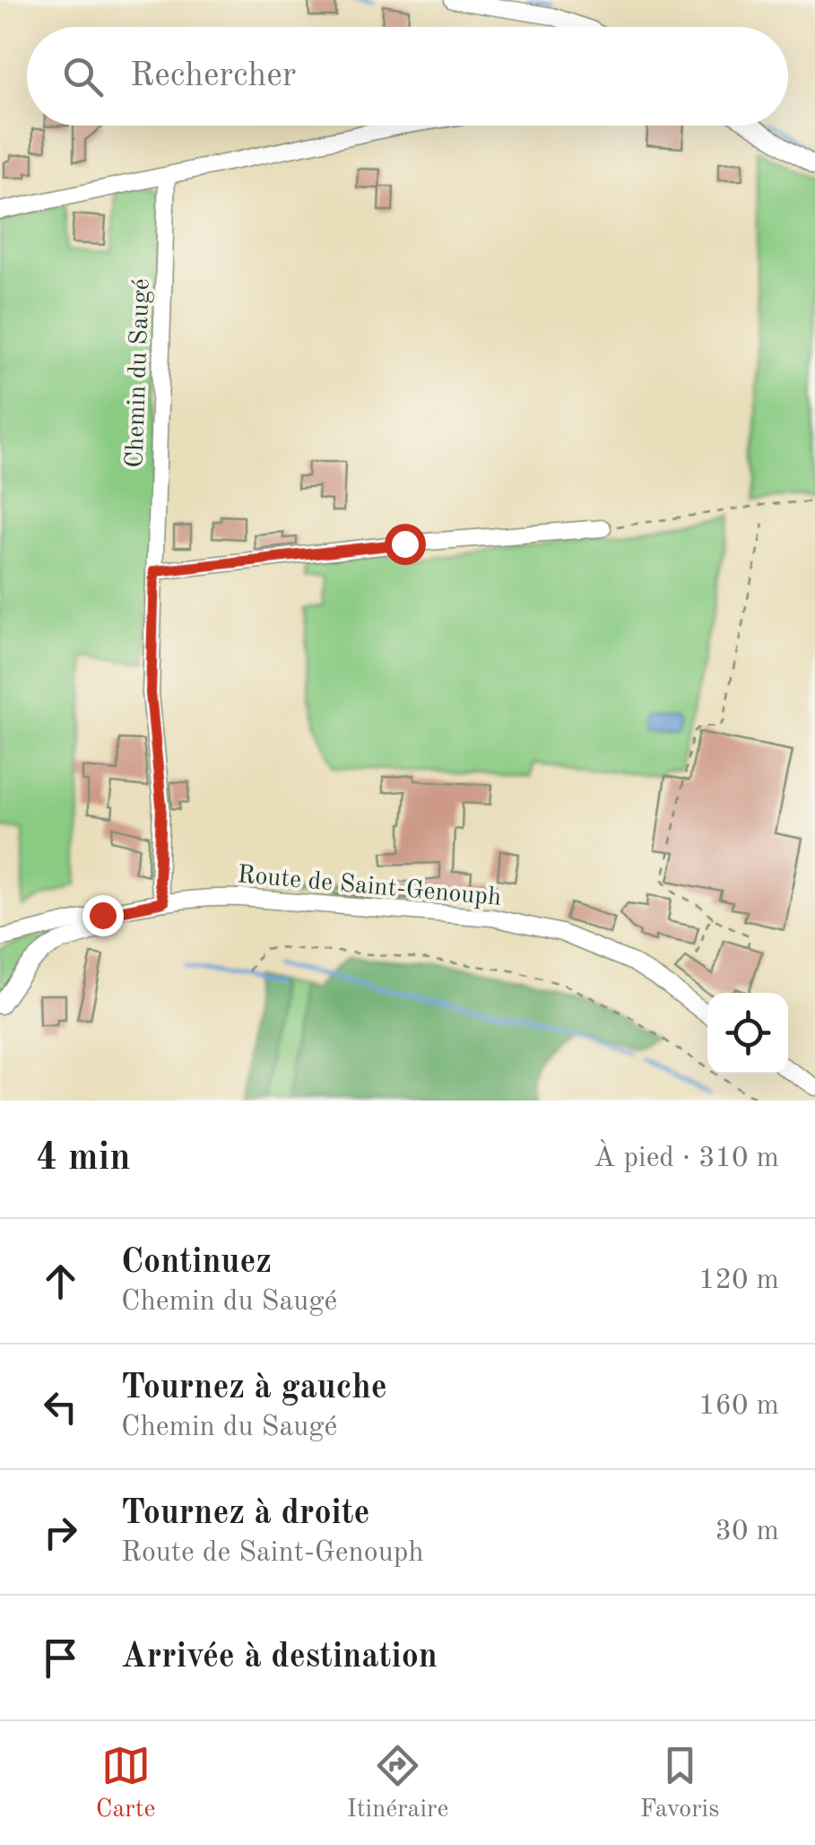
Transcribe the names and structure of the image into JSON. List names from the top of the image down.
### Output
{
  "streets": {
    "street": ["Chemin du Saugé", "Route de Saint-Genouph"]
  },
  "crossings": [
    ["Chemin du Saugé", "Route de Saint-Genouph"]
  ],
  "page": {
    "search": "Rechercher",
    "heading": ["4 min", "À pied · 310 m"],
    "list": [
      ["Continuez", "Chemin du Saugé", "120 m"],
      ["Tournez à gauche", "Chemin du Saugé", "160 m"],
      ["Tournez à droite", "Route de Saint-Genouph", "30 m"],
      "Arrivée à destination"
    ],
    "nav": ["Carte", "Itinéraire", "Favoris"]
  }
}
